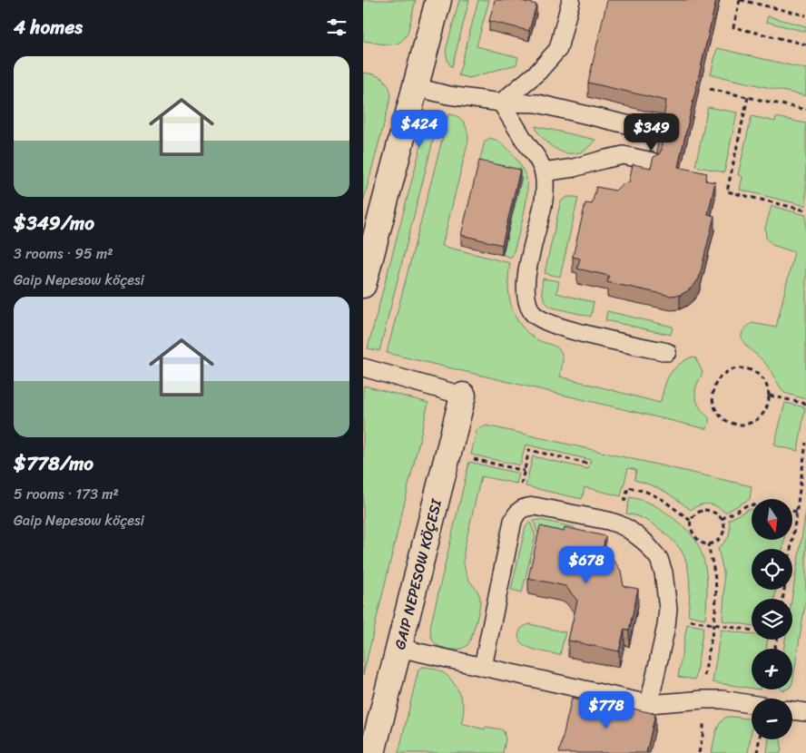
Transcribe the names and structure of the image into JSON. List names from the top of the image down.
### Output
{
  "streets": {
    "street": ["GAIP NEPESOW KÖÇESI"]
  },
  "north": "bottom",
  "page": {
    "heading": "4 homes",
    "list": [
      {
        "name": "$349/mo",
        "note": "3 rooms · 95 m² · Gaip Nepesow köçesi"
      },
      {
        "name": "$778/mo",
        "note": "5 rooms · 173 m² · Gaip Nepesow köçesi"
      }
    ],
    "price": [
      "$424",
      "$349",
      "$678",
      "$778"
    ],
    "map_buttons": ["+", "−"]
  }
}
